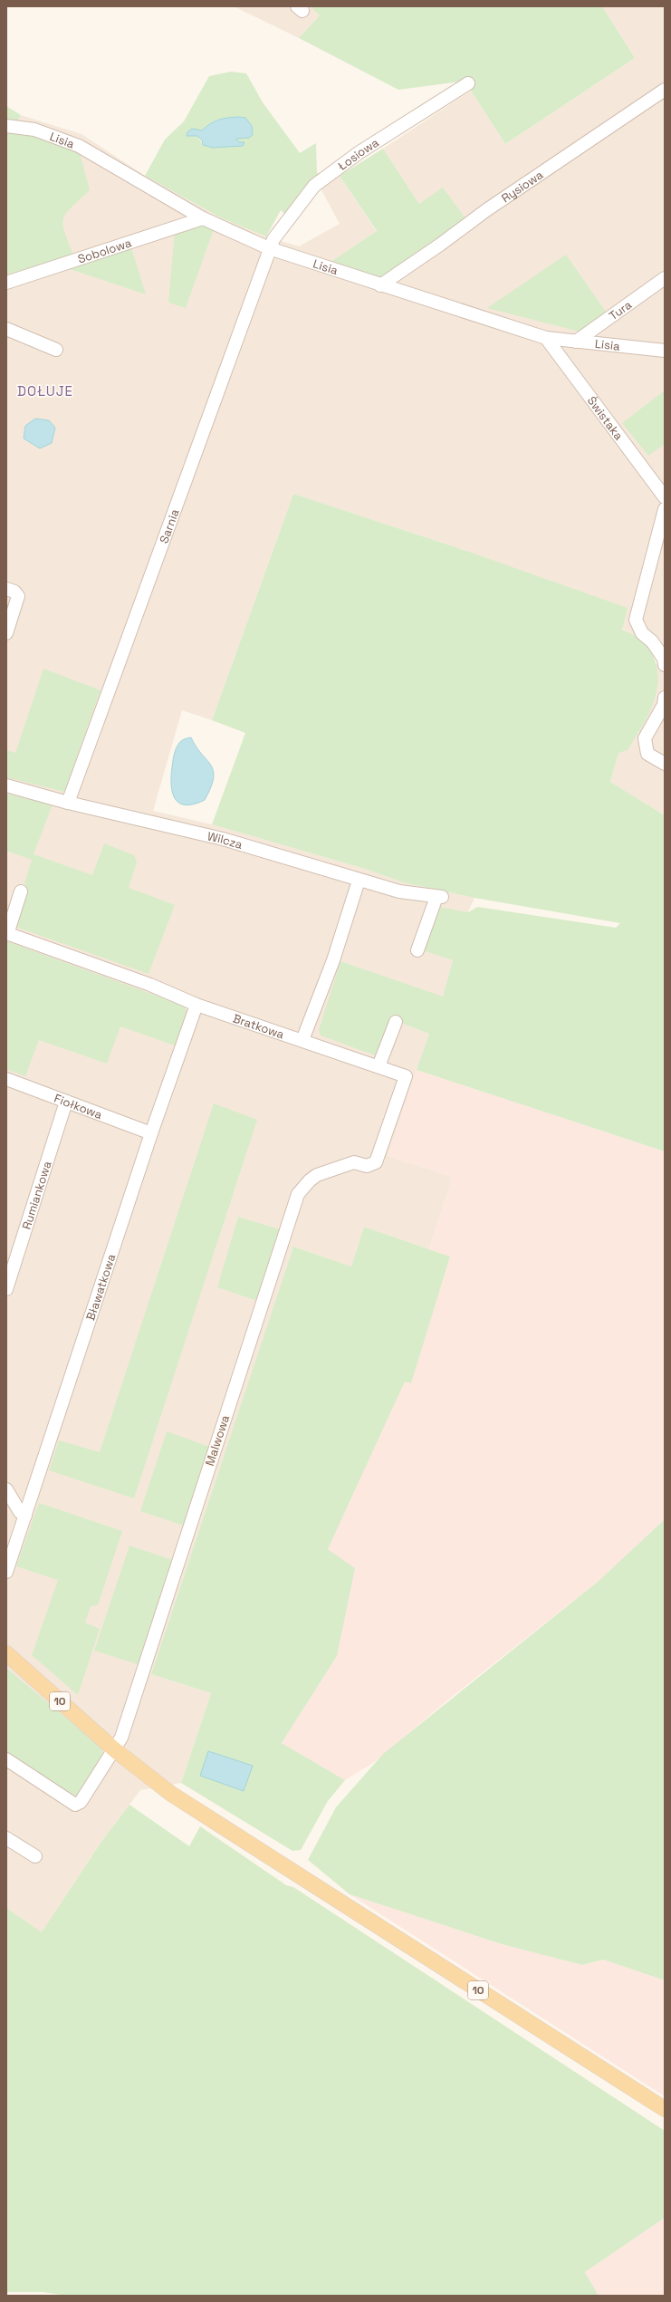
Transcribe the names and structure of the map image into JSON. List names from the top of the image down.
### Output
{
  "streets": {
    "main road": ["10"],
    "street": [
      "Lisia",
      "Łosiowa",
      "Rysiowa",
      "Sobolowa",
      "Tura",
      "Świstaka",
      "Sarnia",
      "Wilcza",
      "Bratkowa",
      "Fiołkowa",
      "Rumiankowa",
      "Bławatkowa",
      "Malwowa"
    ]
  },
  "crossings": [
    ["Lisia", "Łosiowa"],
    ["Lisia", "Rysiowa"],
    ["Lisia", "Sobolowa"],
    ["Lisia", "Tura"],
    ["Lisia", "Świstaka"],
    ["Lisia", "Sarnia"],
    ["Łosiowa", "Sarnia"],
    ["Sarnia", "Wilcza"],
    ["Bratkowa", "Bławatkowa"],
    ["Bratkowa", "Malwowa"],
    ["Fiołkowa", "Rumiankowa"],
    ["Fiołkowa", "Bławatkowa"],
    ["Malwowa", "10"]
  ],
  "districts": ["DOŁUJE"]
}
